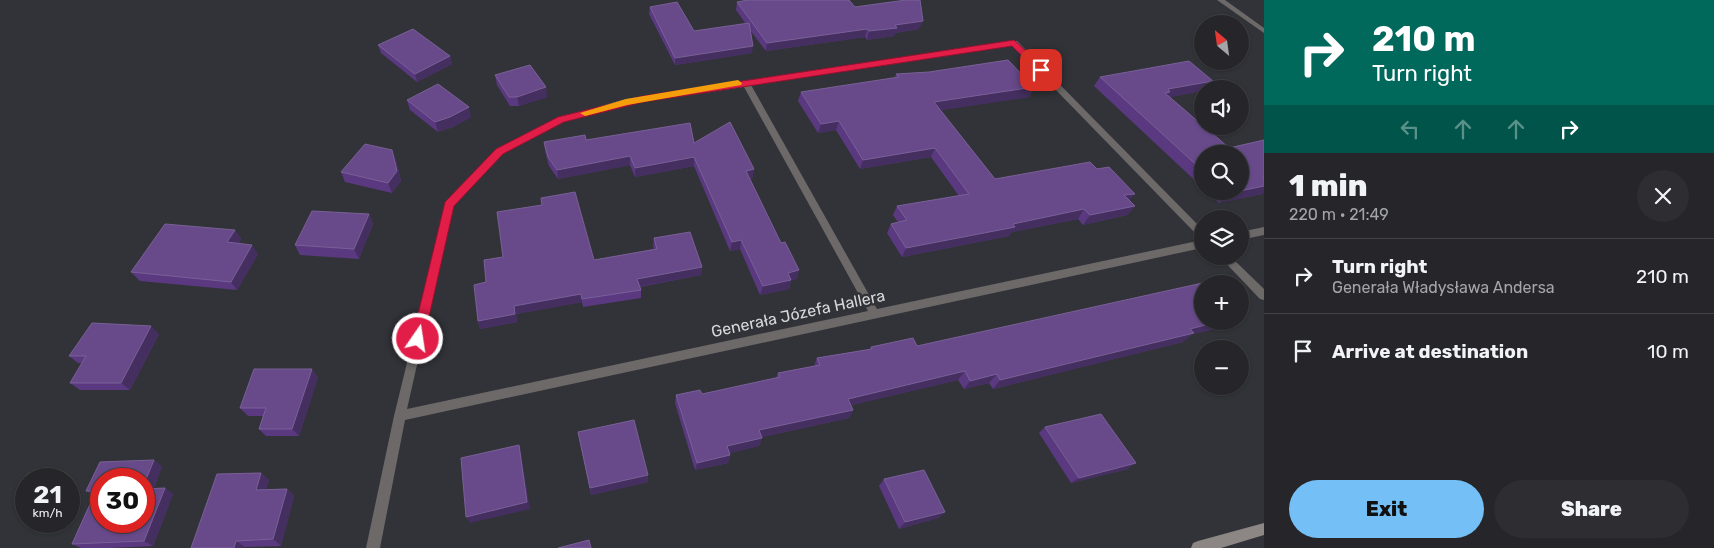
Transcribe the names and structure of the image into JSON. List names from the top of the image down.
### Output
{
  "streets": {
    "street": ["Generała Józefa Hallera"]
  },
  "north": "top left",
  "page": {
    "turn": ["210 m", "Turn right"],
    "map_buttons": ["+", "−"],
    "heading": ["1 min", "220 m · 21:49"],
    "list": [
      {
        "name": "Turn right",
        "note": "Generała Władysława Andersa",
        "value": "210 m"
      },
      {
        "name": "Arrive at destination",
        "value": "10 m"
      }
    ],
    "speed": "21 km/h",
    "limit": "30",
    "buttons": ["Exit", "Share"]
  }
}
